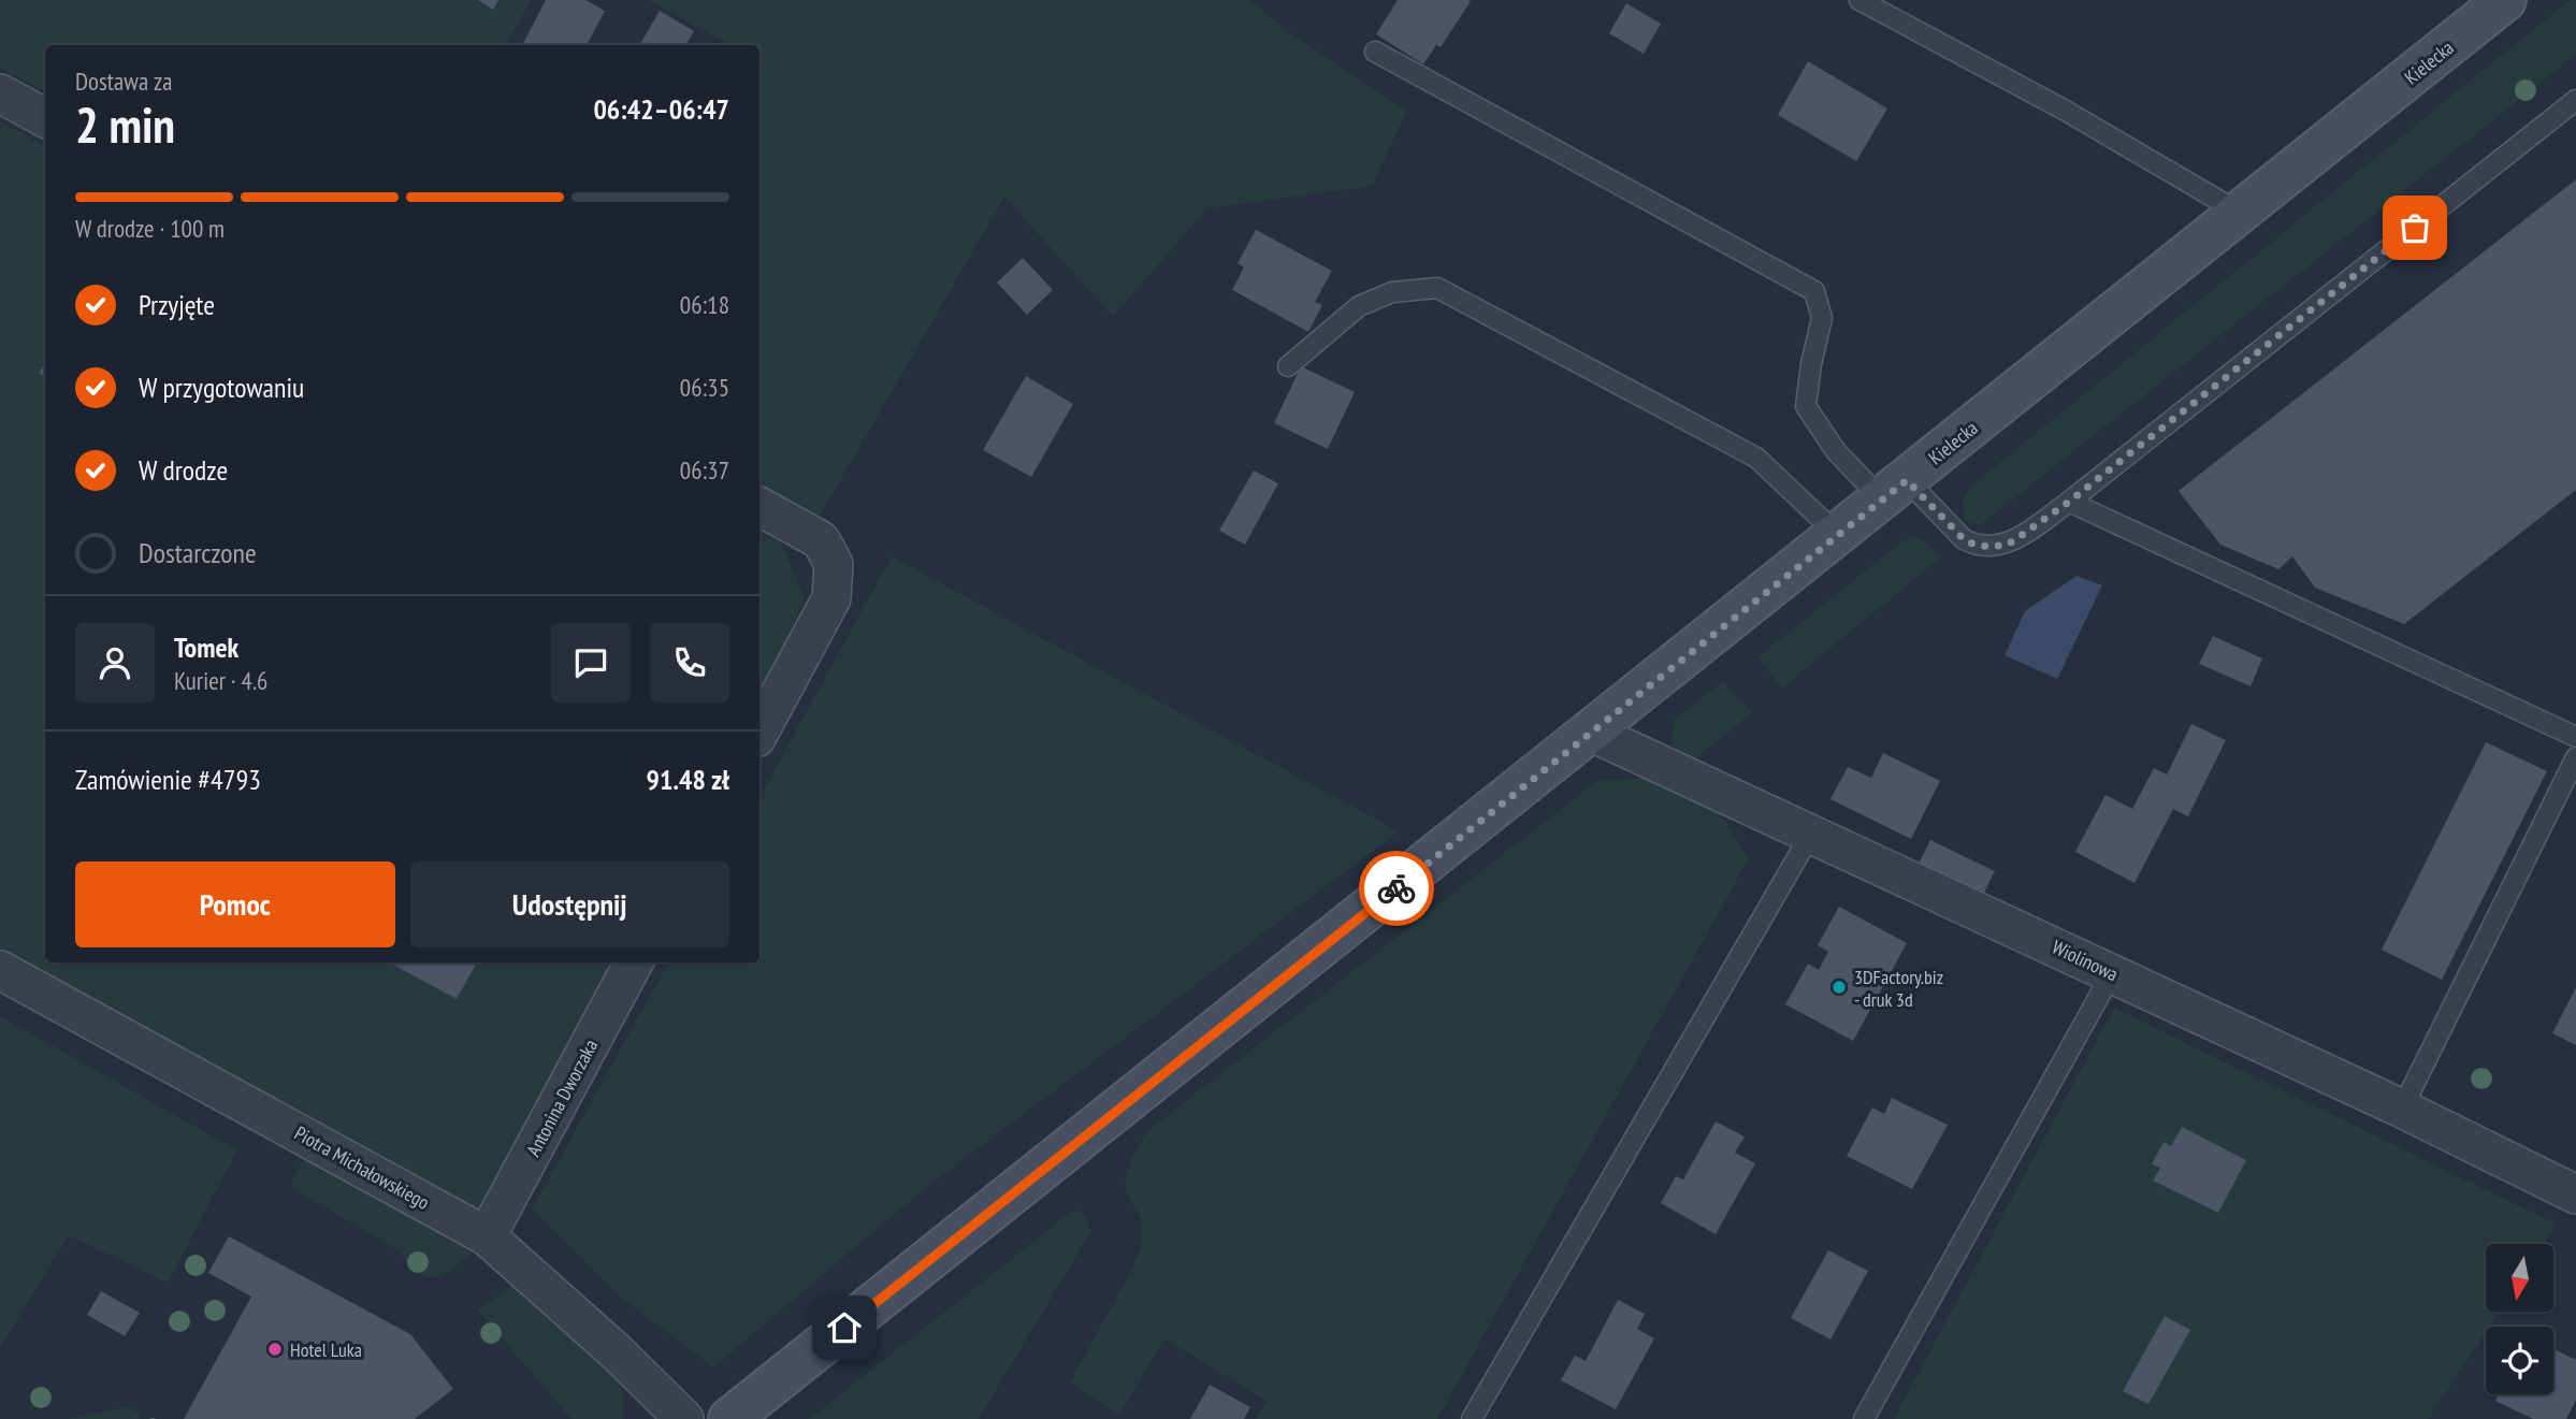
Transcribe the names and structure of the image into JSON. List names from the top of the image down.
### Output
{
  "streets": {
    "main road": ["Kielecka"],
    "street": ["Wiolinowa", "Antonina Dworzaka", "Piotra Michałowskiego"]
  },
  "crossings": [
    ["Kielecka", "Wiolinowa"],
    ["Antonina Dworzaka", "Piotra Michałowskiego"]
  ],
  "places": ["3DFactory.biz - druk 3d", "Hotel Luka"],
  "north": "bottom",
  "page": {
    "heading": ["2 min", "Dostawa za", "06:42–06:47"],
    "panel": [
      "Tomek",
      "Kurier · 4.6",
      "Zamówienie #4793",
      "91.48 zł"
    ],
    "bar": "W drodze · 100 m",
    "list": [
      ["Przyjęte", "06:18"],
      ["W przygotowaniu", "06:35"],
      ["W drodze", "06:37"],
      "Dostarczone"
    ],
    "buttons": ["Pomoc", "Udostępnij"]
  }
}
